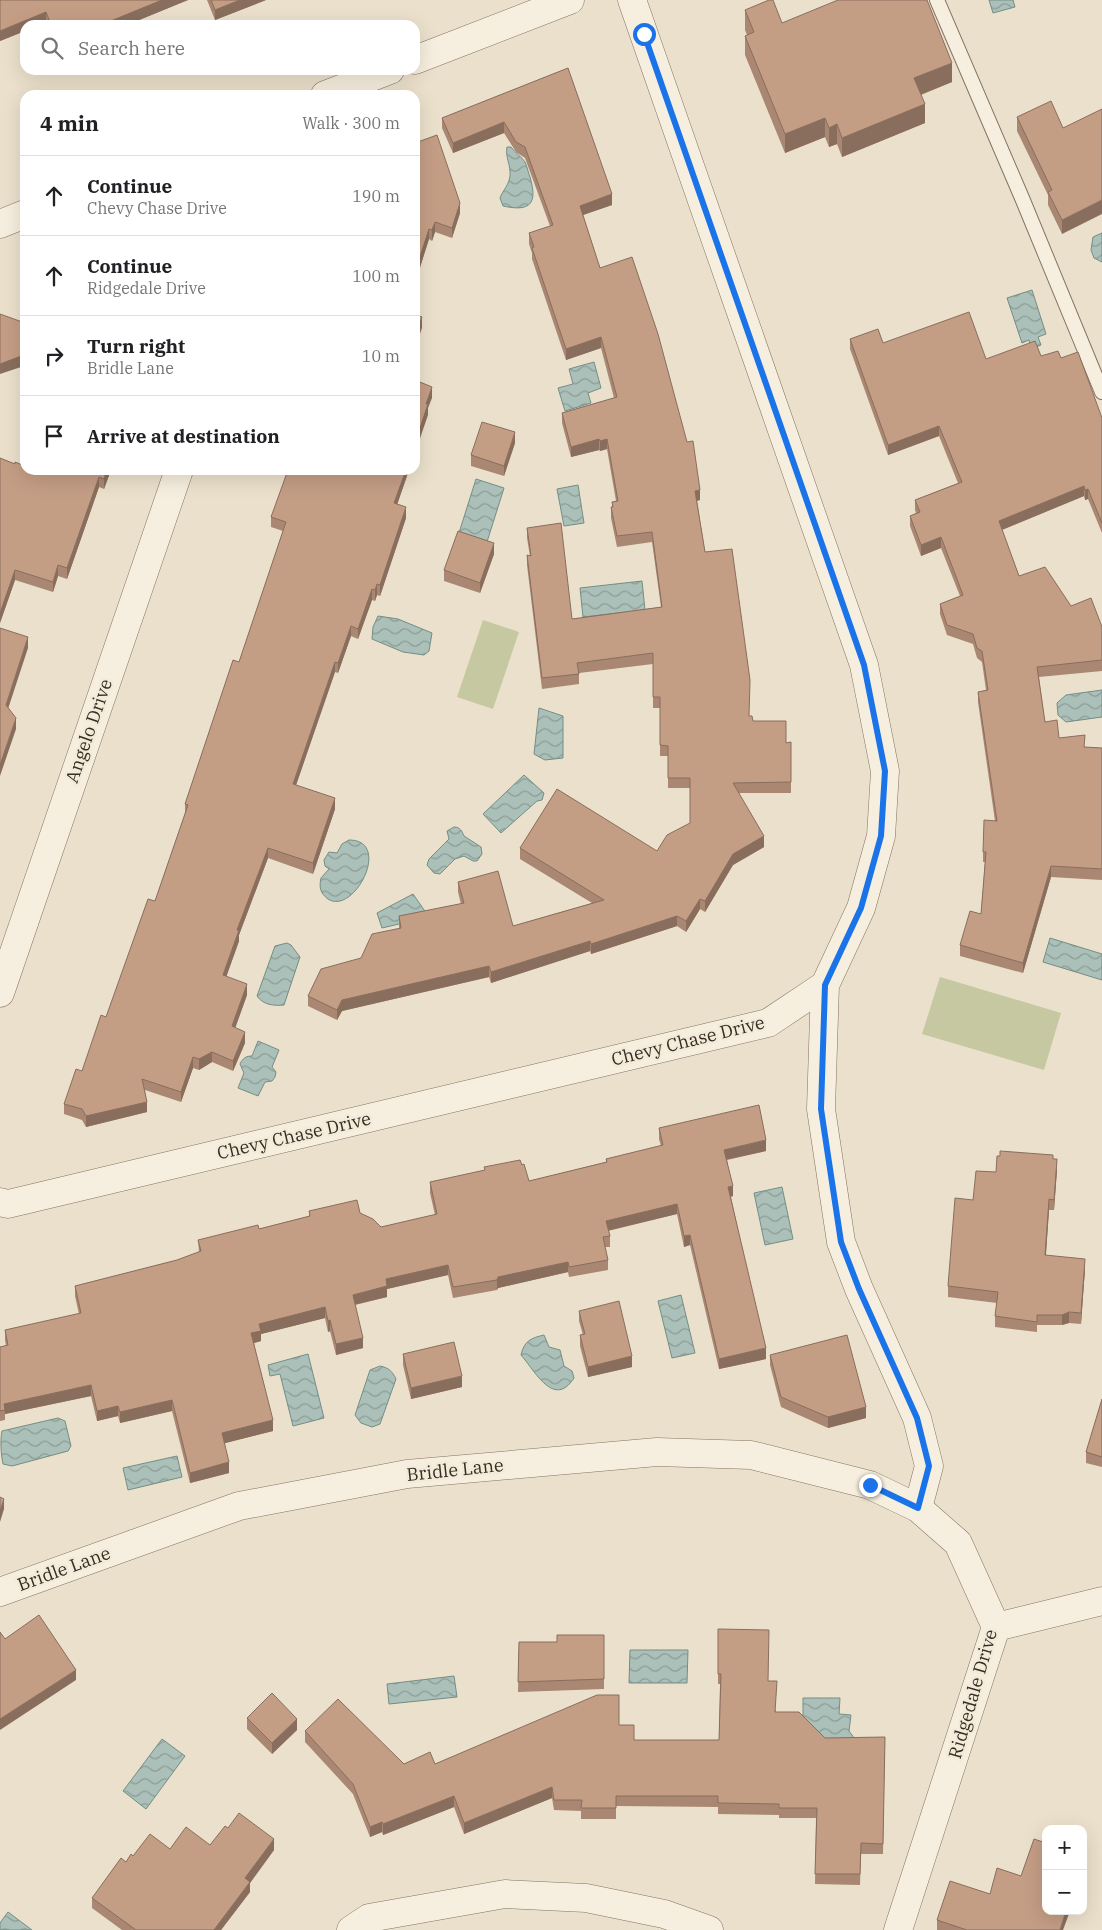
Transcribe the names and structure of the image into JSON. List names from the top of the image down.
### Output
{
  "streets": {
    "street": [
      "Angelo Drive",
      "Chevy Chase Drive",
      "Bridle Lane",
      "Ridgedale Drive"
    ]
  },
  "crossings": [
    ["Bridle Lane", "Ridgedale Drive"]
  ],
  "page": {
    "search": "Search here",
    "heading": ["4 min", "Walk · 300 m"],
    "list": [
      ["Continue", "Chevy Chase Drive", "190 m"],
      ["Continue", "Ridgedale Drive", "100 m"],
      ["Turn right", "Bridle Lane", "10 m"],
      "Arrive at destination"
    ],
    "map_buttons": ["+", "−"]
  }
}
